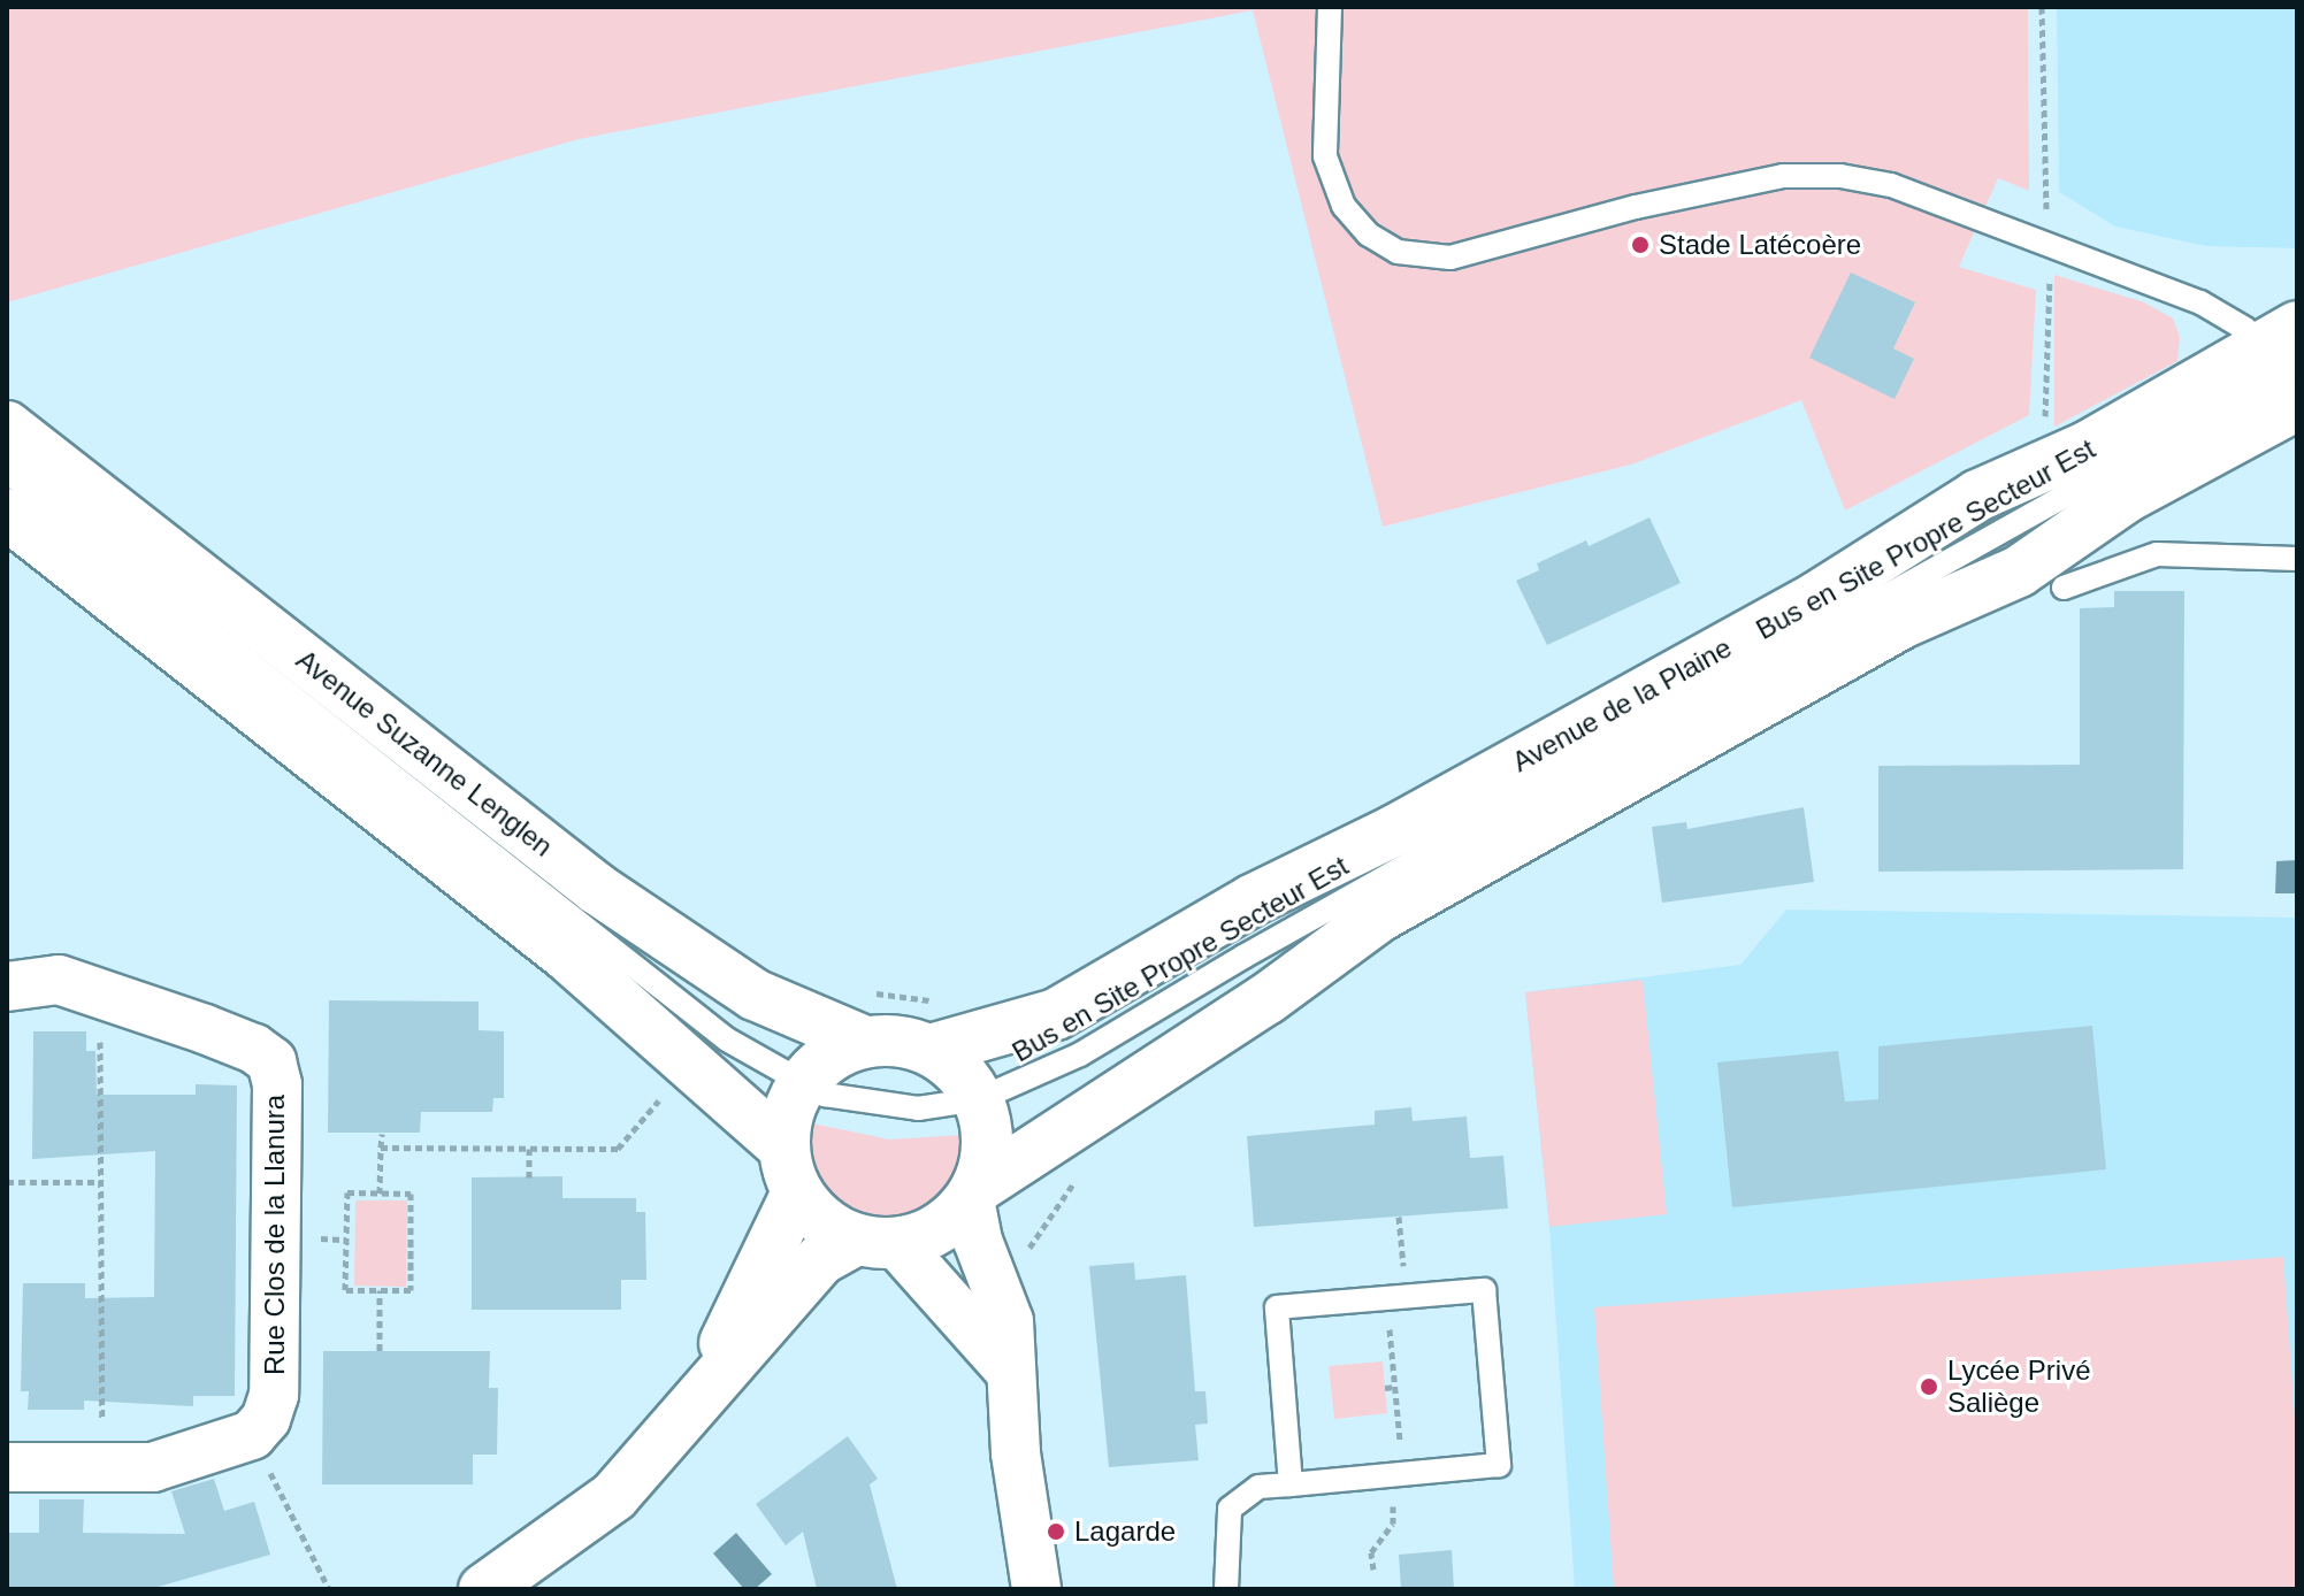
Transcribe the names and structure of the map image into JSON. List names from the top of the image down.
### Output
{
  "streets": {
    "street": ["Avenue de la Plaine", "Avenue Suzanne Lenglen", "Rue Clos de la Llanura"],
    "lane": ["Bus en Site Propre Secteur Est"]
  },
  "crossings": [
    ["Bus en Site Propre Secteur Est", "Avenue de la Plaine"]
  ],
  "places": ["Stade Latécoère", "Lycée Privé Saliège", "Lagarde"]
}
